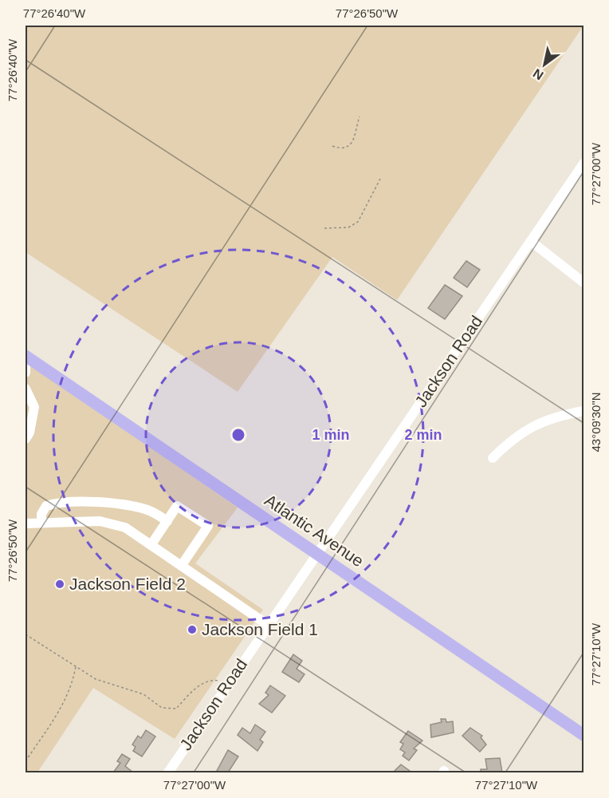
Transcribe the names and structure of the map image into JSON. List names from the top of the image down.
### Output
{
  "streets": {
    "main road": ["Atlantic Avenue"],
    "street": ["Jackson Road"]
  },
  "crossings": [
    ["Jackson Road", "Atlantic Avenue"]
  ],
  "places": ["Jackson Field 2", "Jackson Field 1"],
  "north": "bottom left",
  "coordinates": [
    "77°26'40\"W",
    "77°26'50\"W",
    "77°27'00\"W",
    "43°09'30\"N",
    "77°27'10\"W"
  ],
  "rings": ["1 min", "2 min"]
}
